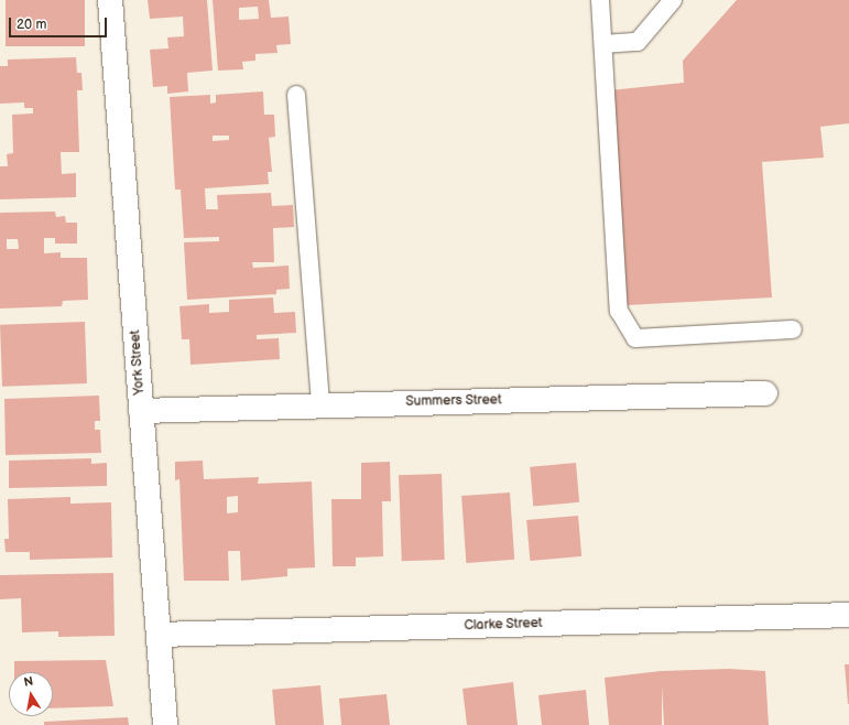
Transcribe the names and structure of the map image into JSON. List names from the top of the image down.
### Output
{
  "streets": {
    "street": ["York Street", "Summers Street", "Clarke Street"]
  },
  "crossings": [
    ["York Street", "Summers Street"],
    ["York Street", "Clarke Street"]
  ],
  "scale_bar": "20 m",
  "north": "top"
}
